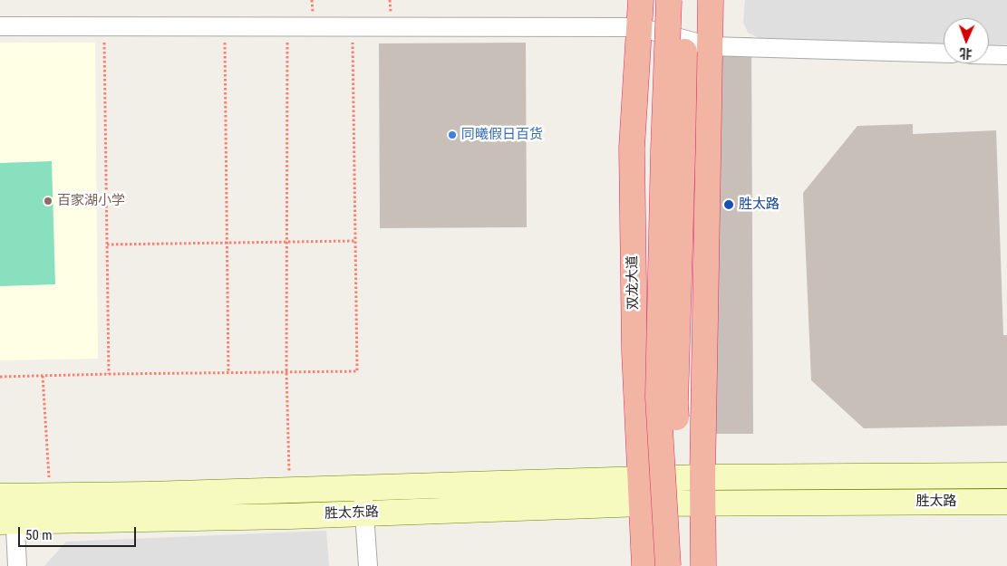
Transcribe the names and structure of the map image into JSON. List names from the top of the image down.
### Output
{
  "streets": {
    "highway": ["双龙大道"],
    "main road": ["胜太路", "胜太东路"]
  },
  "crossings": [
    ["双龙大道", "胜太东路"],
    ["胜太路", "胜太东路"]
  ],
  "places": ["同曦假日百货", "百家湖小学", "胜太路"],
  "scale_bar": "50 m",
  "north": "bottom"
}
